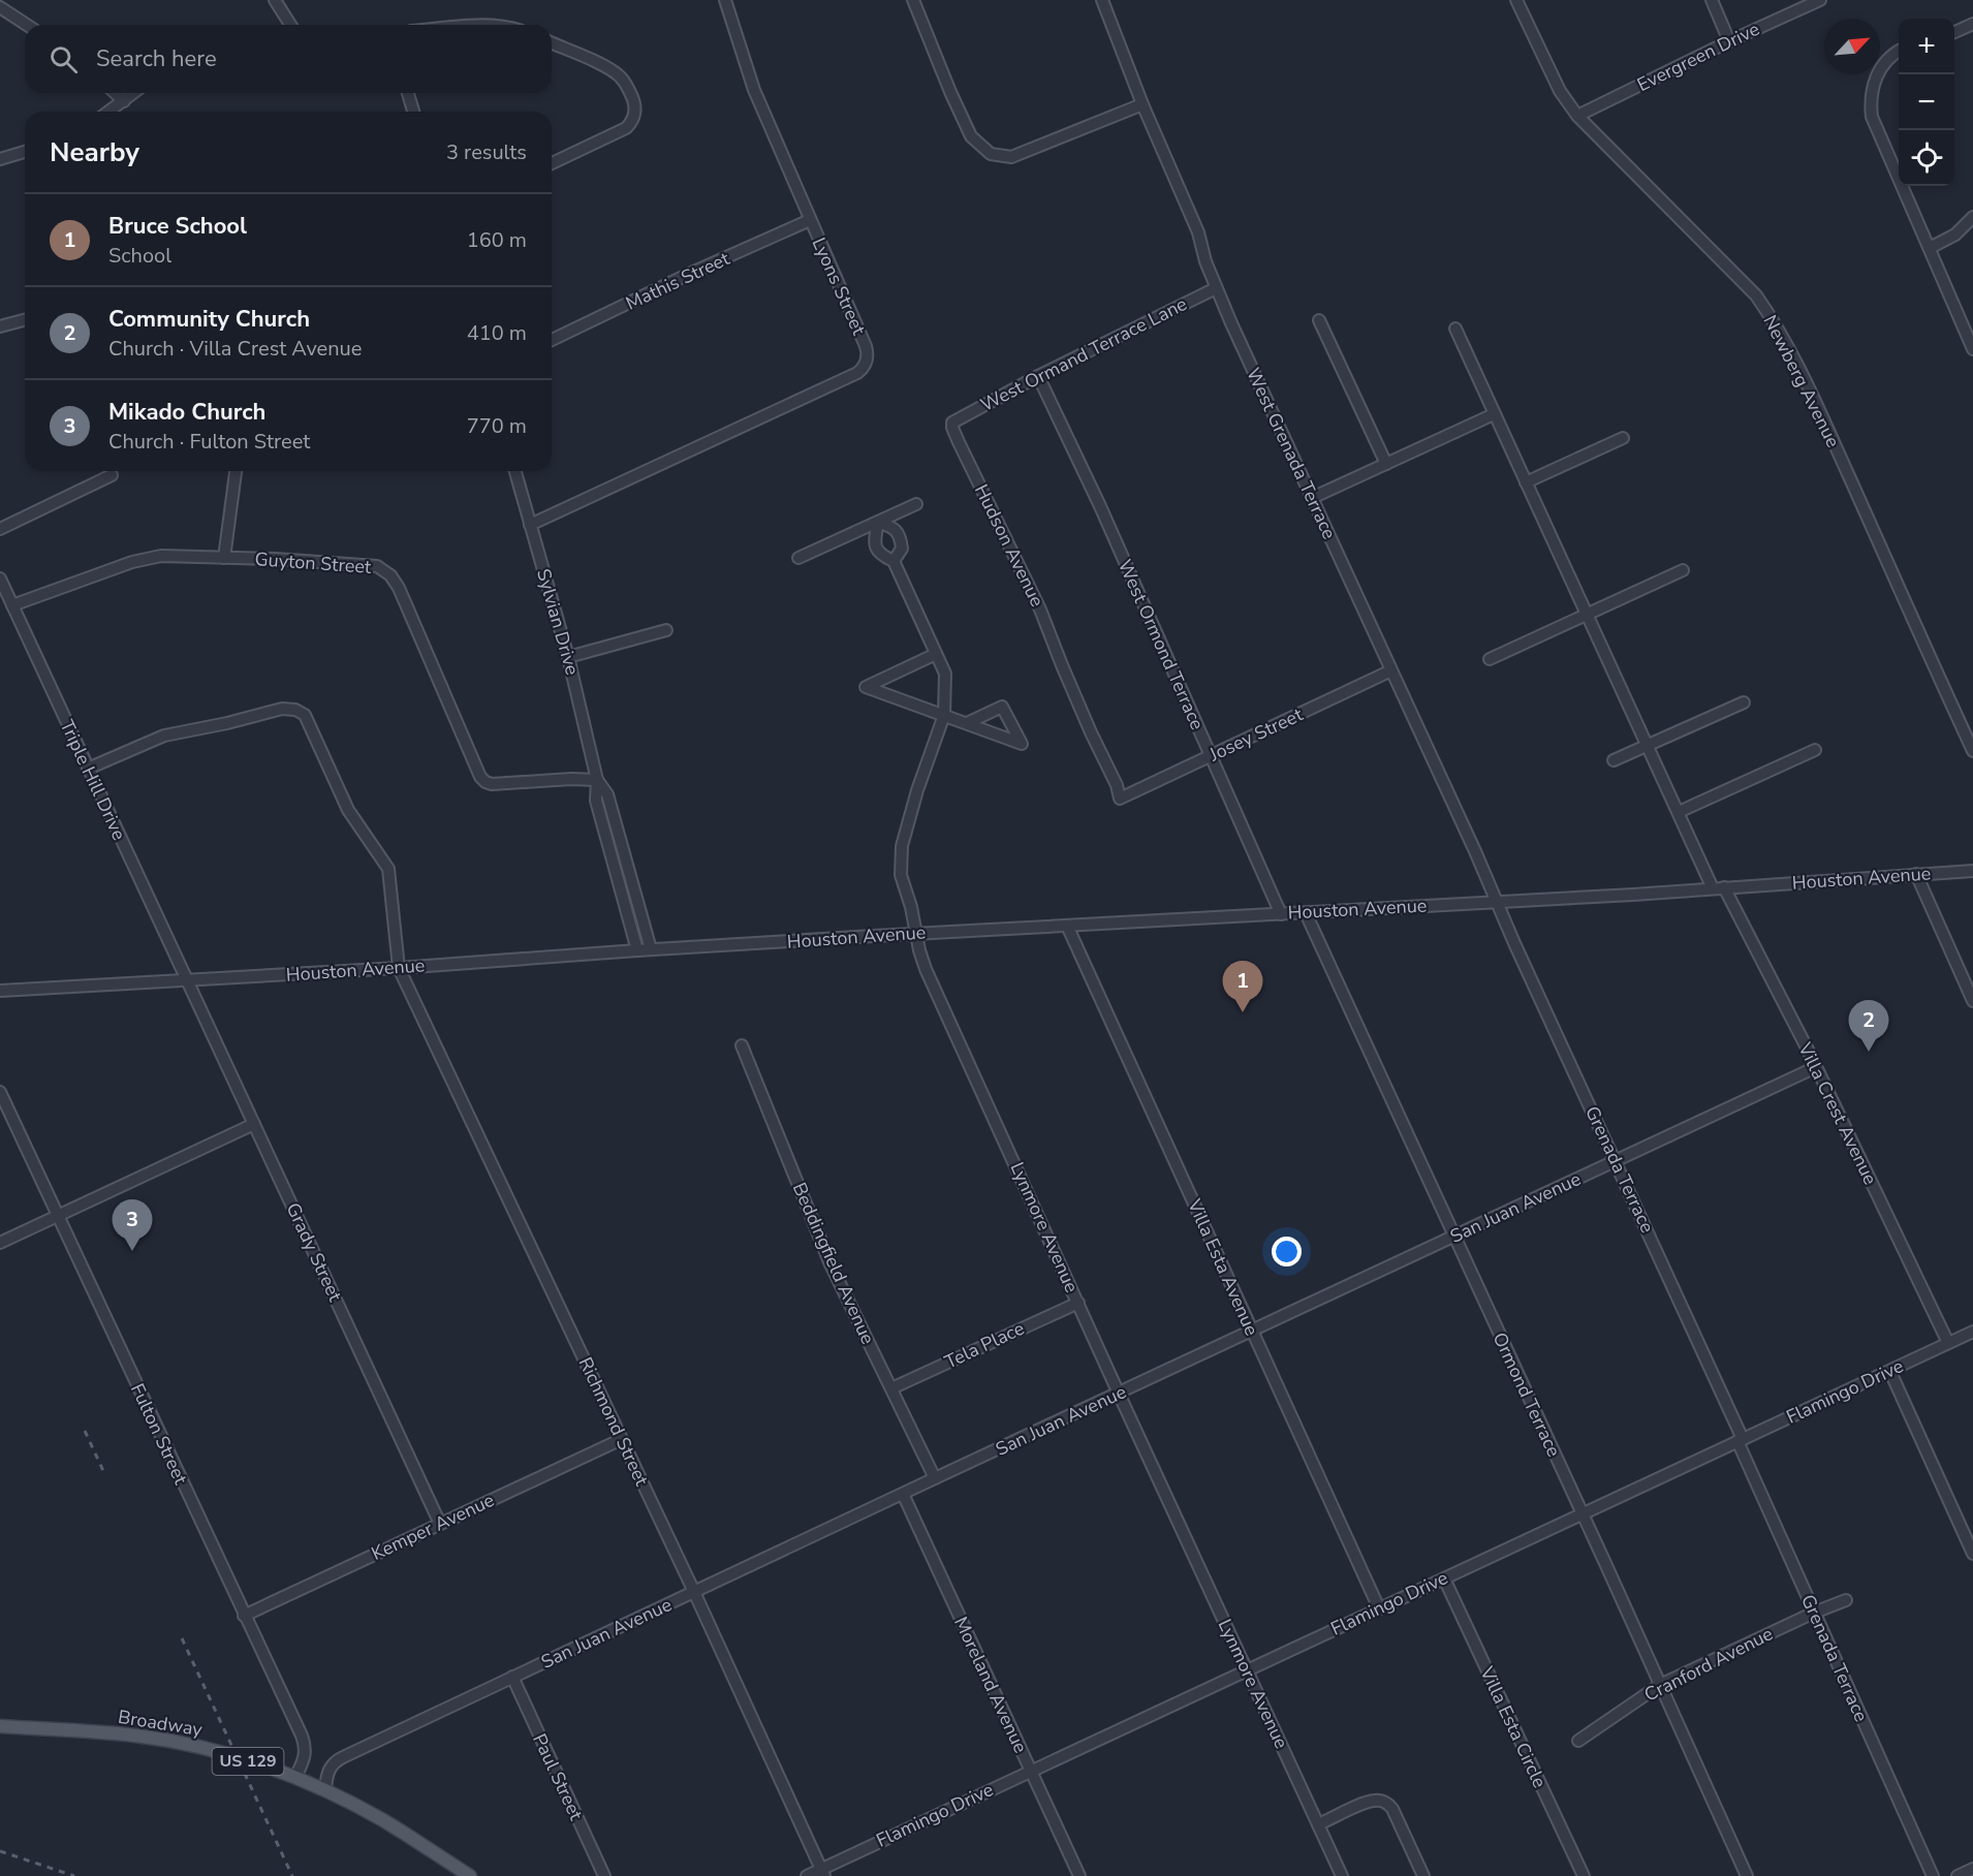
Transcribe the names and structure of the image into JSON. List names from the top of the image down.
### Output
{
  "streets": {
    "main road": ["Broadway", "US 129"],
    "street": [
      "Evergreen Drive",
      "Mathis Street",
      "Lyons Street",
      "West Ormand Terrace Lane",
      "Newberg Avenue",
      "West Grenada Terrace",
      "Hudson Avenue",
      "Guyton Street",
      "Sylvian Drive",
      "West Ormond Terrace",
      "Josey Street",
      "Triple Hill Drive",
      "Houston Avenue",
      "Villa Crest Avenue",
      "Grenada Terrace",
      "San Juan Avenue",
      "Lynmore Avenue",
      "Grady Street",
      "Beddingfield Avenue",
      "Villa Esta Avenue",
      "Tela Place",
      "Flamingo Drive",
      "Ormond Terrace",
      "Richmond Street",
      "Fulton Street",
      "Kemper Avenue",
      "Cranford Avenue",
      "Moreland Avenue",
      "Villa Esta Circle",
      "Paul Street"
    ]
  },
  "crossings": [
    ["Evergreen Drive", "Newberg Avenue"],
    ["Mathis Street", "Lyons Street"],
    ["Lyons Street", "Sylvian Drive"],
    ["West Ormand Terrace Lane", "West Grenada Terrace"],
    ["West Ormand Terrace Lane", "Hudson Avenue"],
    ["West Ormand Terrace Lane", "West Ormond Terrace"],
    ["West Grenada Terrace", "Josey Street"],
    ["West Grenada Terrace", "Houston Avenue"],
    ["West Grenada Terrace", "Grenada Terrace"],
    ["Hudson Avenue", "Josey Street"],
    ["Guyton Street", "Sylvian Drive"],
    ["Guyton Street", "Triple Hill Drive"],
    ["Sylvian Drive", "Houston Avenue"],
    ["West Ormond Terrace", "Josey Street"],
    ["West Ormond Terrace", "Houston Avenue"],
    ["Triple Hill Drive", "Houston Avenue"],
    ["Triple Hill Drive", "Grady Street"],
    ["Triple Hill Drive", "Richmond Street"],
    ["Houston Avenue", "Villa Crest Avenue"],
    ["Houston Avenue", "Grenada Terrace"],
    ["Houston Avenue", "Lynmore Avenue"],
    ["Houston Avenue", "Grady Street"],
    ["Houston Avenue", "Villa Esta Avenue"],
    ["Houston Avenue", "Ormond Terrace"],
    ["Houston Avenue", "Richmond Street"],
    ["Villa Crest Avenue", "San Juan Avenue"],
    ["Villa Crest Avenue", "Flamingo Drive"],
    ["Grenada Terrace", "San Juan Avenue"],
    ["Grenada Terrace", "Flamingo Drive"],
    ["Grenada Terrace", "Cranford Avenue"],
    ["San Juan Avenue", "Lynmore Avenue"],
    ["San Juan Avenue", "Beddingfield Avenue"],
    ["San Juan Avenue", "Villa Esta Avenue"],
    ["San Juan Avenue", "Ormond Terrace"],
    ["San Juan Avenue", "Richmond Street"],
    ["San Juan Avenue", "Moreland Avenue"],
    ["San Juan Avenue", "Broadway"],
    ["San Juan Avenue", "Paul Street"],
    ["Lynmore Avenue", "Tela Place"],
    ["Lynmore Avenue", "Flamingo Drive"],
    ["Grady Street", "Kemper Avenue"],
    ["Beddingfield Avenue", "Tela Place"],
    ["Villa Esta Avenue", "Flamingo Drive"],
    ["Flamingo Drive", "Ormond Terrace"],
    ["Flamingo Drive", "Richmond Street"],
    ["Flamingo Drive", "Moreland Avenue"],
    ["Flamingo Drive", "Villa Esta Circle"],
    ["Ormond Terrace", "Cranford Avenue"],
    ["Richmond Street", "Kemper Avenue"],
    ["Fulton Street", "Kemper Avenue"],
    ["Fulton Street", "Broadway"]
  ],
  "north": "top right",
  "page": {
    "map_buttons": ["+", "−"],
    "search": "Search here",
    "heading": ["Nearby", "3 results"],
    "list": [
      {
        "mark": "1",
        "name": "Bruce School",
        "note": "School",
        "value": "160 m"
      },
      {
        "mark": "2",
        "name": "Community Church",
        "note": "Church · Villa Crest Avenue",
        "value": "410 m"
      },
      {
        "mark": "3",
        "name": "Mikado Church",
        "note": "Church · Fulton Street",
        "value": "770 m"
      }
    ],
    "pins": ["1", "2", "3"]
  }
}
